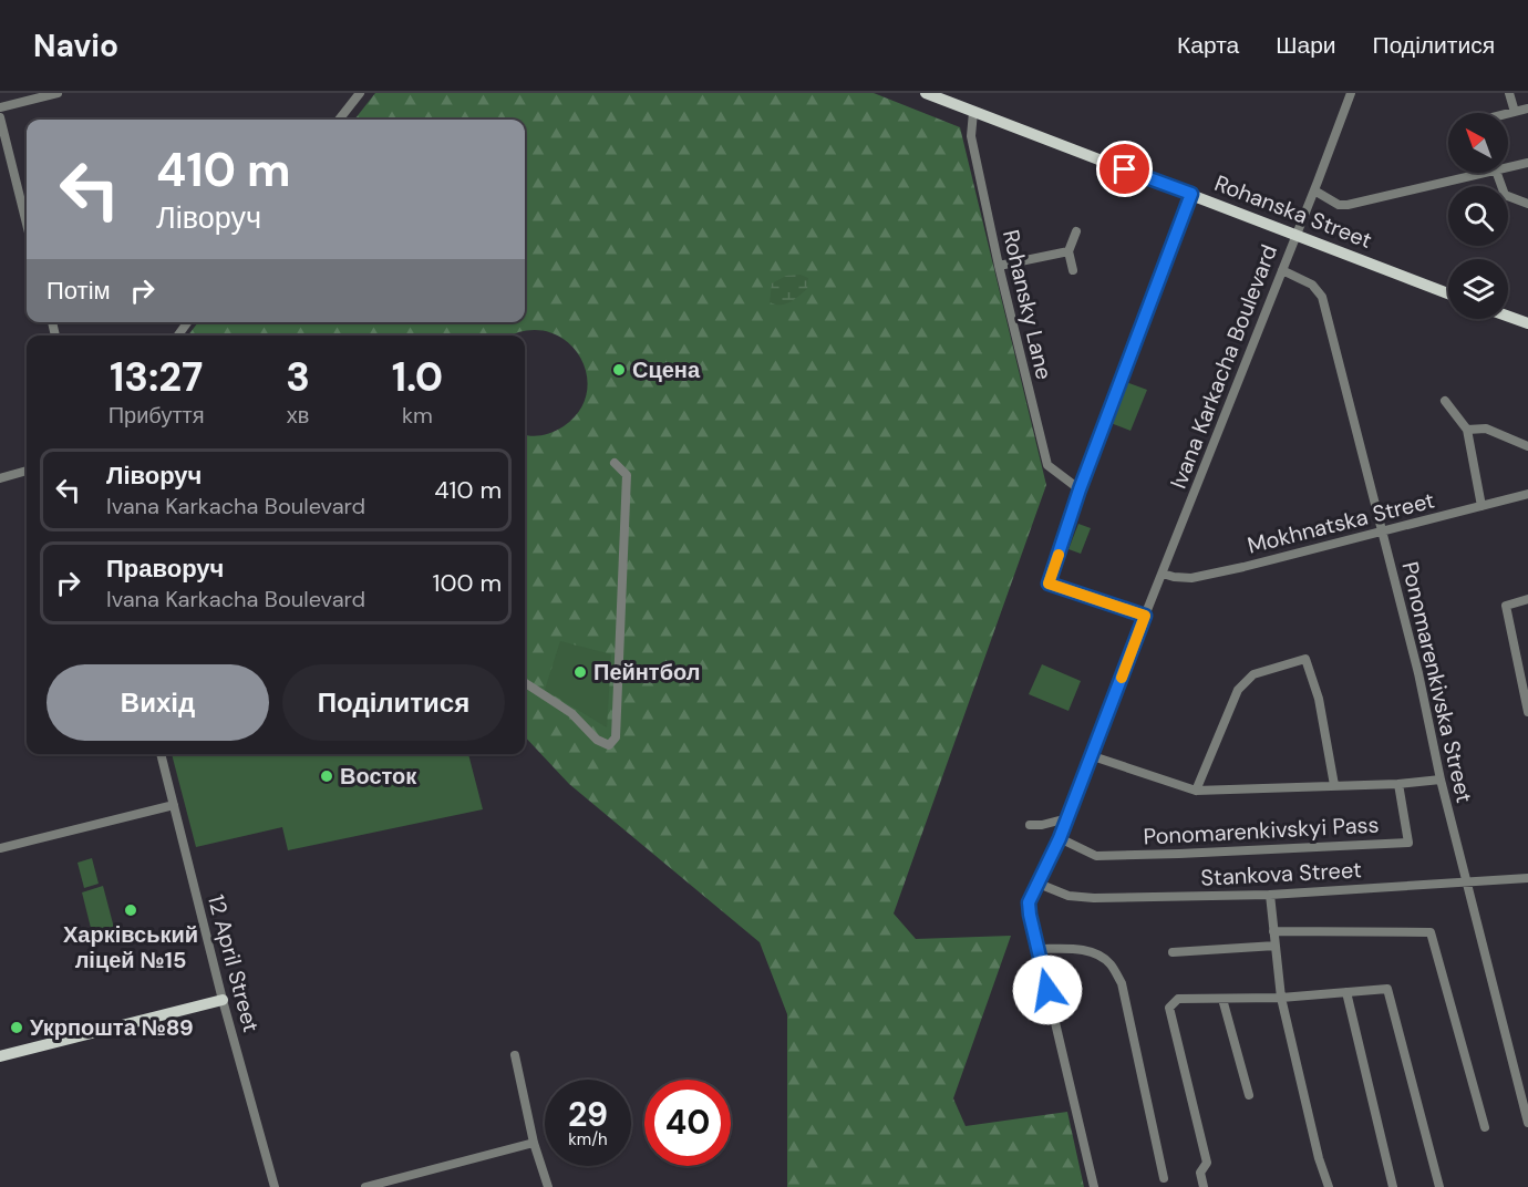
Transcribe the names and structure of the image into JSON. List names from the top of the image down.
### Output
{
  "streets": {
    "main road": ["Rohanska Street"],
    "street": [
      "Rohansky Lane",
      "Ivana Karkacha Boulevard",
      "Mokhnatska Street",
      "Ponomarenkivska Street",
      "Ponomarenkivskyi Pass",
      "Stankova Street",
      "12 April Street"
    ]
  },
  "crossings": [
    ["Rohanska Street", "Rohansky Lane"],
    ["Rohanska Street", "Ivana Karkacha Boulevard"],
    ["Ivana Karkacha Boulevard", "Mokhnatska Street"],
    ["Ivana Karkacha Boulevard", "Ponomarenkivska Street"],
    ["Ivana Karkacha Boulevard", "Ponomarenkivskyi Pass"],
    ["Ivana Karkacha Boulevard", "Stankova Street"],
    ["Mokhnatska Street", "Ponomarenkivska Street"],
    ["Ponomarenkivska Street", "Stankova Street"]
  ],
  "places": [
    "Сцена",
    "Пейнтбол",
    "Восток",
    "Харківський ліцей №15",
    "Укрпошта №89"
  ],
  "north": "top left",
  "page": {
    "header": "Navio",
    "nav": ["Карта", "Шари", "Поділитися"],
    "turn": ["410 m", "Ліворуч"],
    "then": "Потім",
    "eta": [
      "13:27",
      "Прибуття",
      "3",
      "хв",
      "1.0",
      "km"
    ],
    "list": [
      {
        "name": "Ліворуч",
        "note": "Ivana Karkacha Boulevard",
        "value": "410 m"
      },
      {
        "name": "Праворуч",
        "note": "Ivana Karkacha Boulevard",
        "value": "100 m"
      }
    ],
    "buttons": ["Вихід", "Поділитися"],
    "speed": "29 km/h",
    "limit": "40"
  }
}
